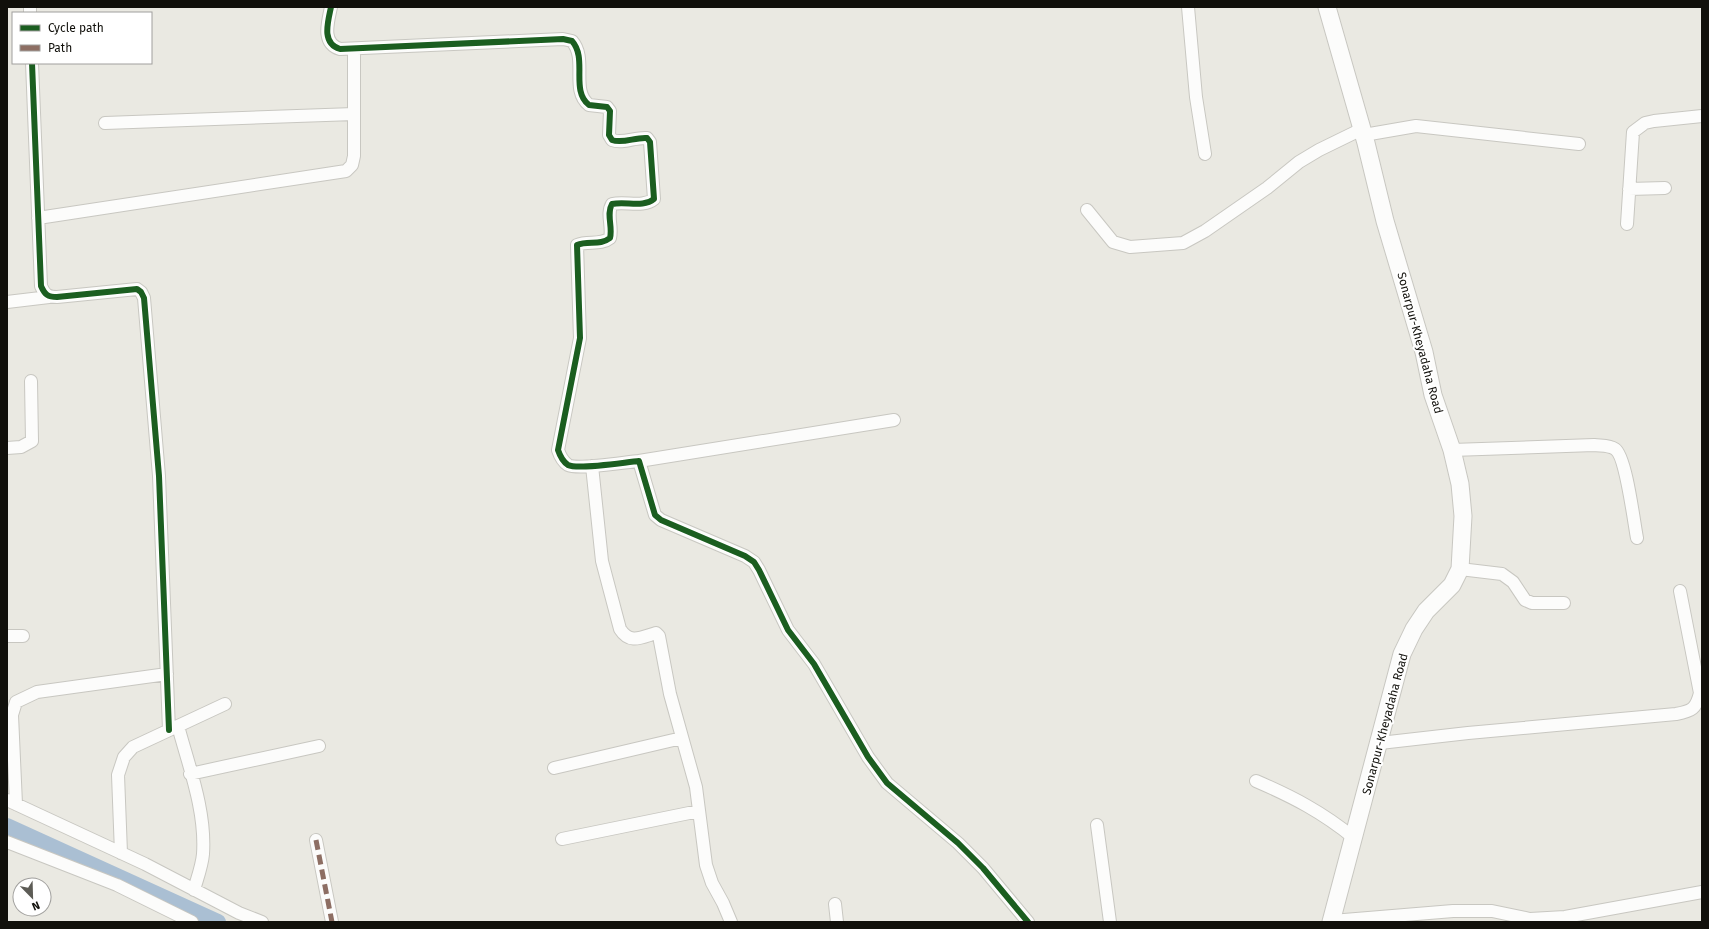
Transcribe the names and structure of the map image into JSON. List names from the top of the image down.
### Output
{
  "streets": {
    "main road": ["Sonarpur-Kheyadaha Road"]
  },
  "legend": ["Cycle path", "Path"],
  "north": "bottom right"
}
